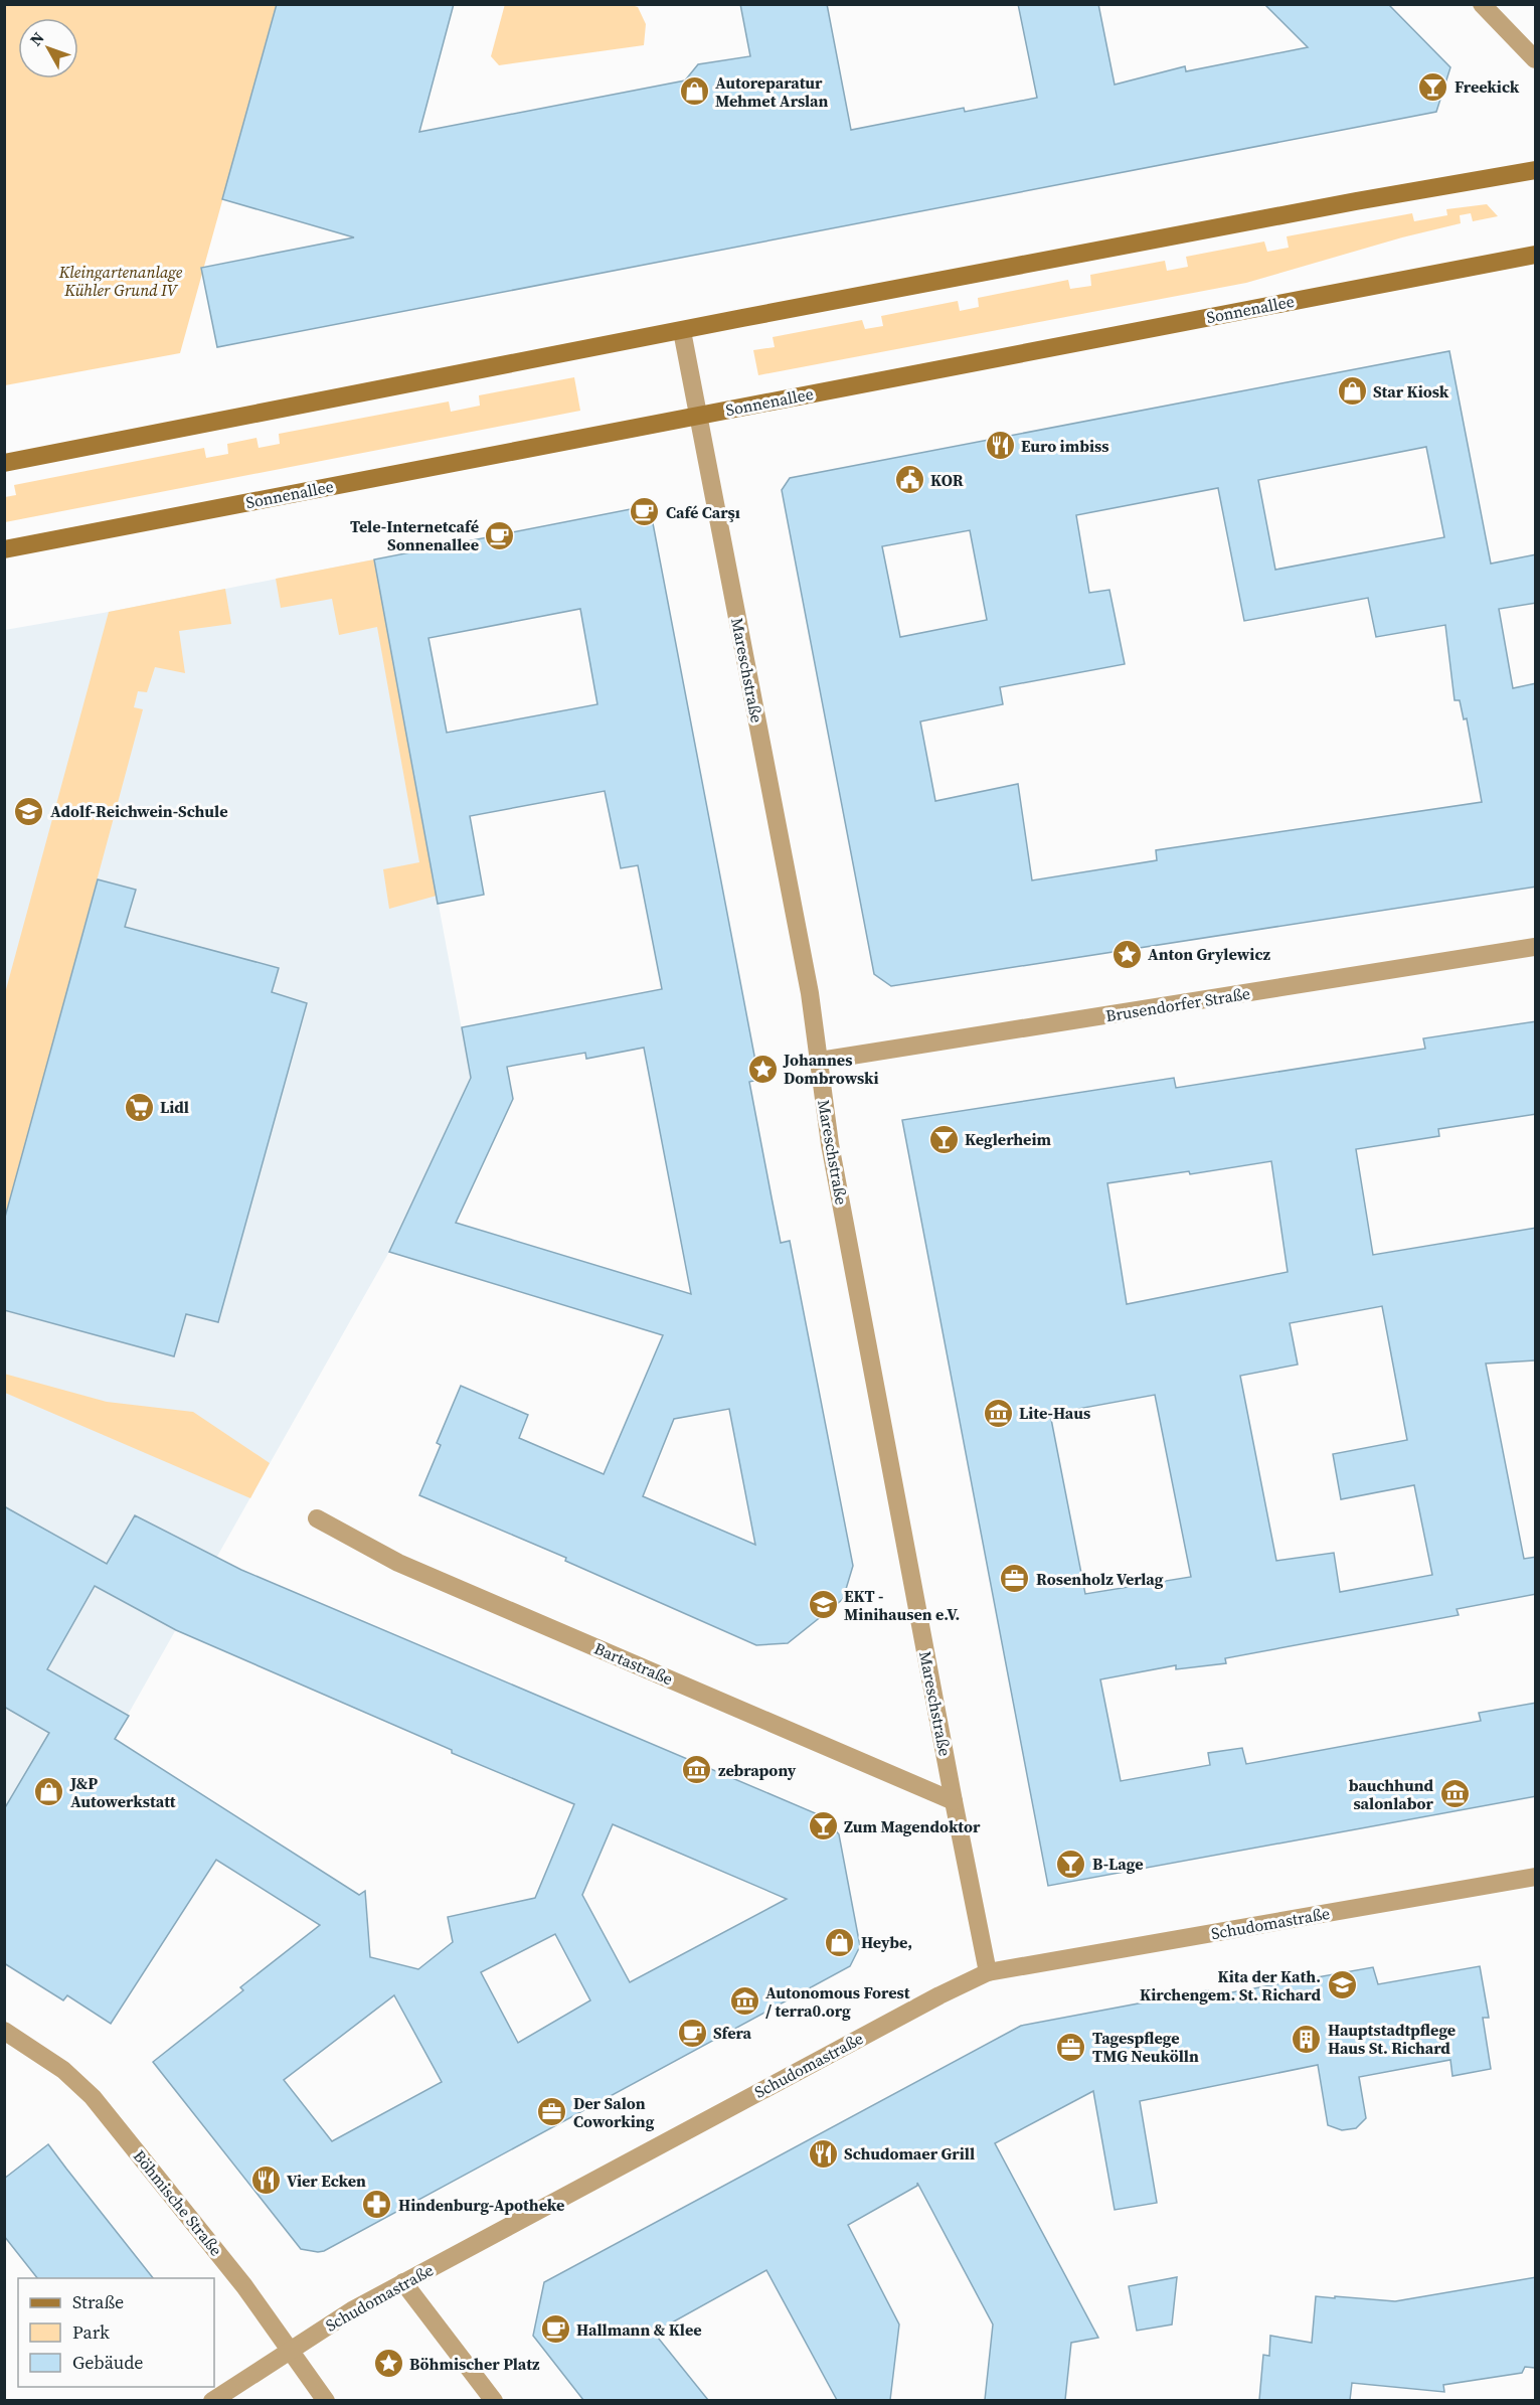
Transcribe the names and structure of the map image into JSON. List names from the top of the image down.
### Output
{
  "streets": {
    "main road": ["Sonnenallee"],
    "street": [
      "Mareschstraße",
      "Brusendorfer Straße",
      "Bartastraße",
      "Schudomastraße",
      "Böhmische Straße"
    ]
  },
  "crossings": [
    ["Sonnenallee", "Mareschstraße"],
    ["Mareschstraße", "Brusendorfer Straße"],
    ["Mareschstraße", "Bartastraße"],
    ["Mareschstraße", "Schudomastraße"],
    ["Schudomastraße", "Böhmische Straße"]
  ],
  "parks": ["Kleingartenanlage Kühler Grund IV"],
  "places": {
    "bar": [
      "Freekick",
      "Keglerheim",
      "Zum Magendoktor",
      "B-Lage"
    ],
    "shop": [
      "Autoreparatur Mehmet Arslan",
      "Star Kiosk",
      "J&P Autowerkstatt",
      "Heybe,"
    ],
    "restaurant": ["Euro imbiss", "Schudomaer Grill", "Vier Ecken"],
    "public building": ["KOR"],
    "cafe": [
      "Café Carşı",
      "Tele-Internetcafé Sonnenallee",
      "Sfera",
      "Hallmann & Klee"
    ],
    "school or university": ["Adolf-Reichwein-Schule", "EKT - Minihausen e.V.", "Kita der Kath. Kirchengem. St. Richard"],
    "place": ["Anton Grylewicz", "Johannes Dombrowski", "Böhmischer Platz"],
    "supermarket": ["Lidl"],
    "museum": [
      "Lite-Haus",
      "zebrapony",
      "bauchhund salonlabor",
      "Autonomous Forest / terra0.org"
    ],
    "office": ["Rosenholz Verlag", "Tagespflege TMG Neukölln", "Der Salon Coworking"],
    "building": ["Hauptstadtpflege Haus St. Richard"],
    "pharmacy": ["Hindenburg-Apotheke"]
  },
  "legend": ["Straße", "Park", "Gebäude"],
  "north": "top left"
}
